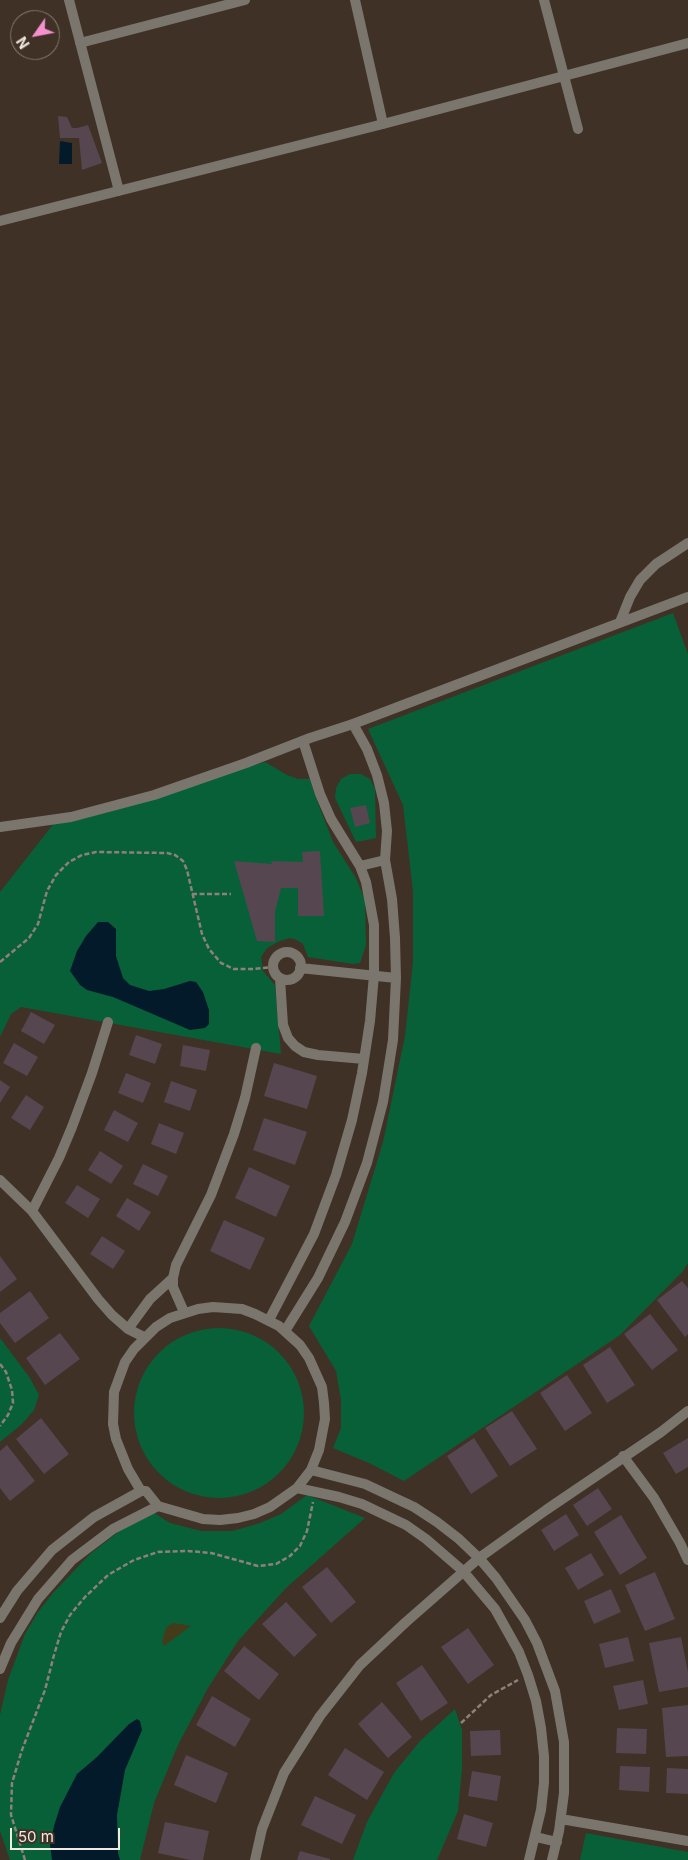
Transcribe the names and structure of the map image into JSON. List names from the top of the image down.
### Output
{
  "scale_bar": "50 m",
  "north": "bottom left"
}
